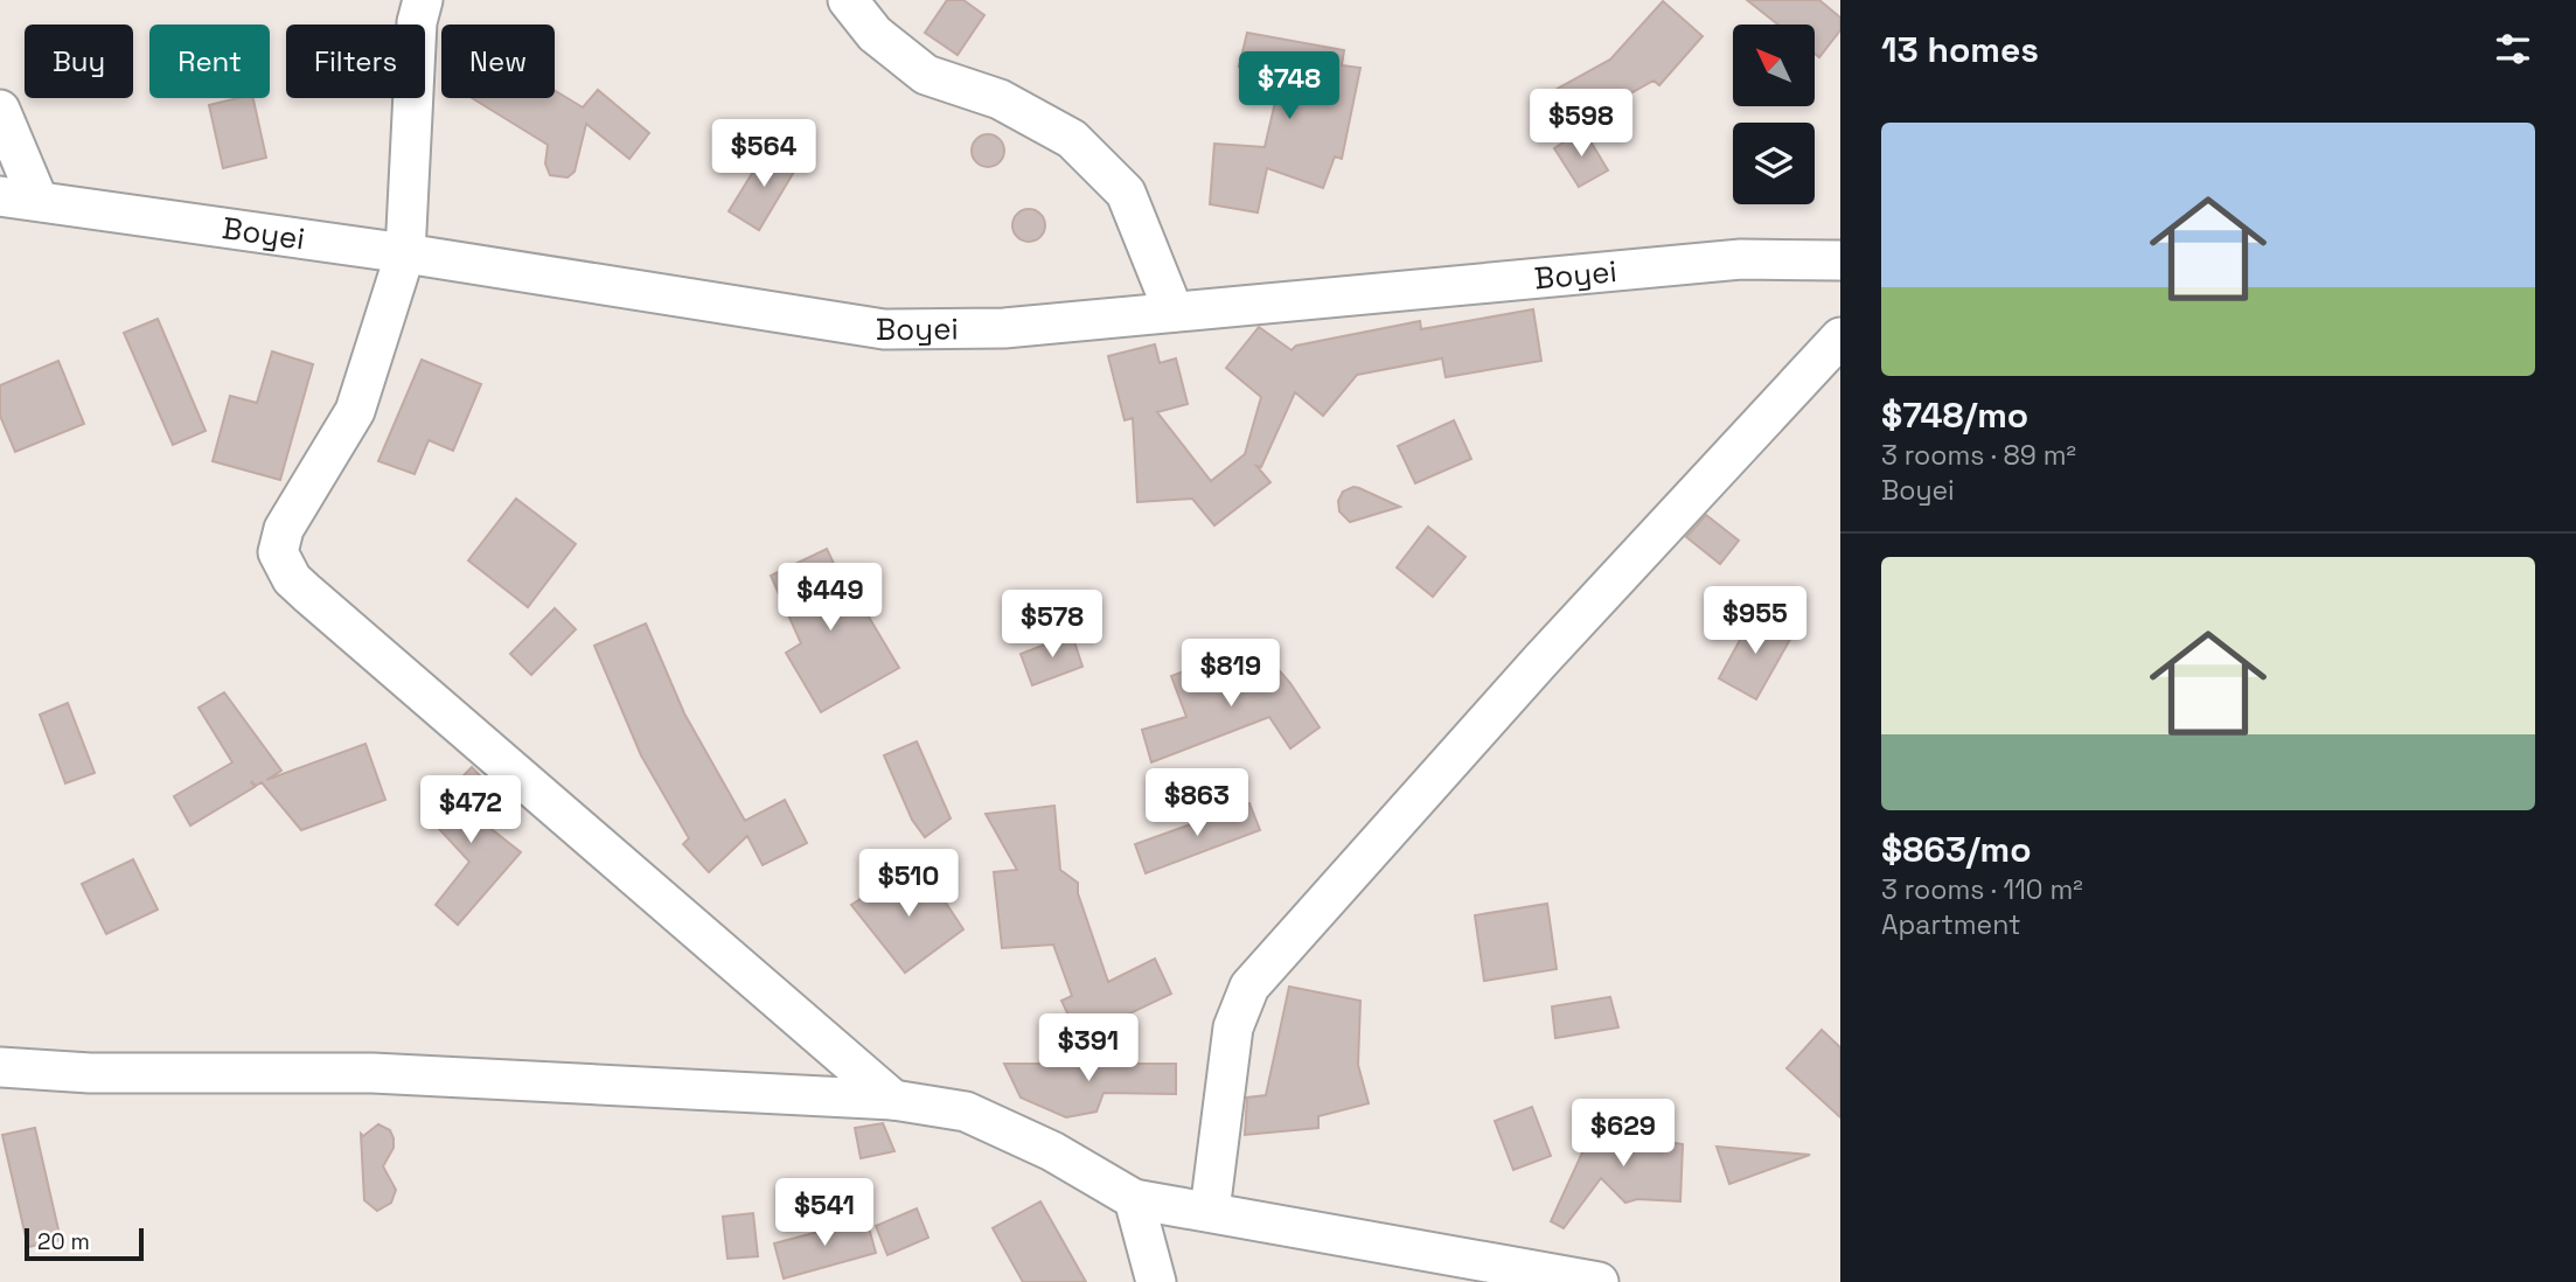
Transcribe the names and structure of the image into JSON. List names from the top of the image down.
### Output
{
  "streets": {
    "street": ["Boyei"]
  },
  "scale_bar": "20 m",
  "north": "top left",
  "page": {
    "heading": "13 homes",
    "chip": [
      "Buy",
      "Rent",
      "Filters",
      "New"
    ],
    "price": [
      "$748",
      "$598",
      "$564",
      "$449",
      "$955",
      "$578",
      "$819",
      "$863",
      "$472",
      "$510",
      "$391",
      "$629",
      "$541"
    ],
    "list": [
      {
        "name": "$748/mo",
        "note": "3 rooms · 89 m² · Boyei"
      },
      {
        "name": "$863/mo",
        "note": "3 rooms · 110 m² · Apartment"
      }
    ],
    "scale": "20 m"
  }
}
